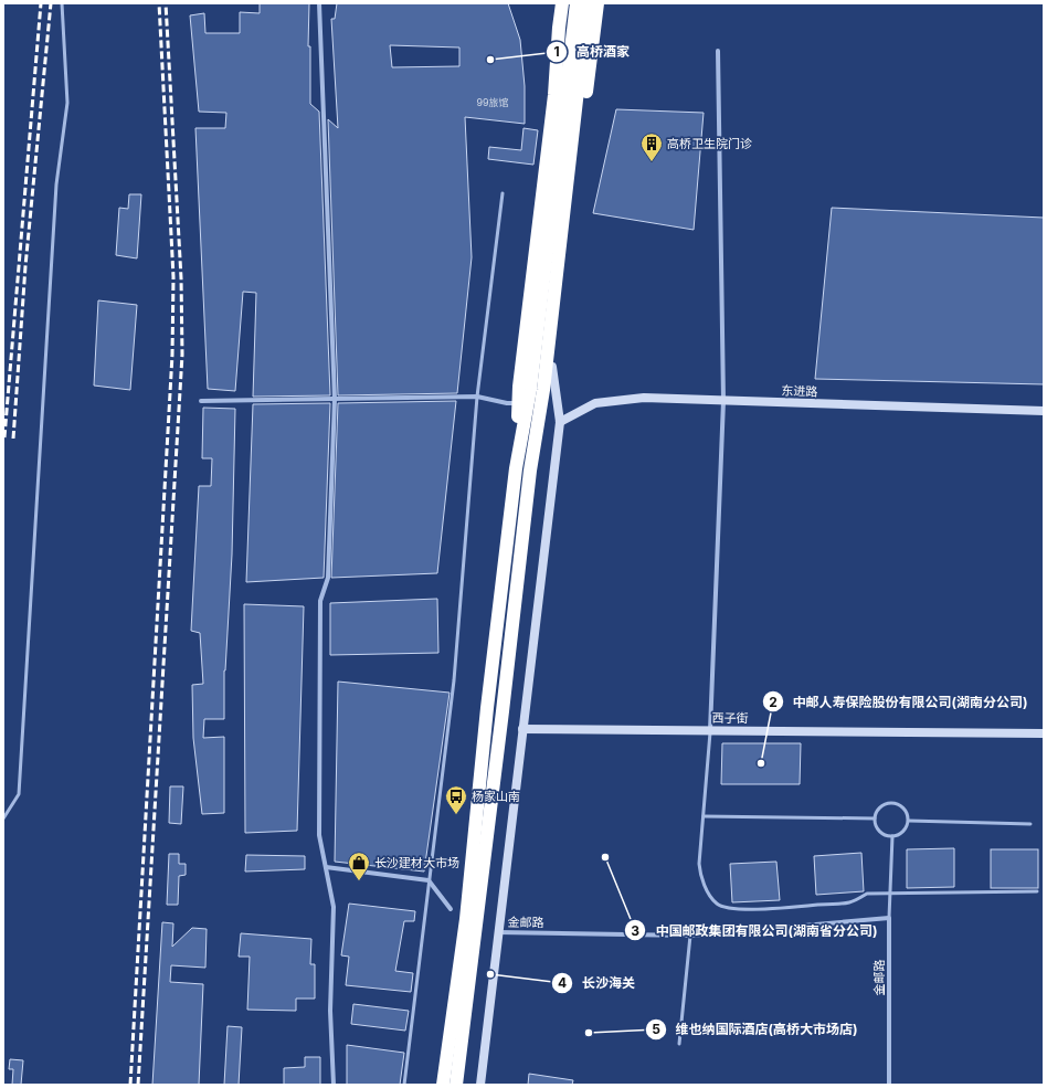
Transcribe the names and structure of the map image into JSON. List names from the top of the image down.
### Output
{
  "streets": {
    "street": ["东进路", "西子街", "金邮路"]
  },
  "places": {
    "other": [
      "高桥酒家",
      "中邮人寿保险股份有限公司(湖南分公司)",
      "中国邮政集团有限公司(湖南省分公司)",
      "长沙海关",
      "维也纳国际酒店(高桥大市场店)"
    ],
    "building": ["高桥卫生院门诊"],
    "bus stop": ["杨家山南"],
    "shop": ["长沙建材大市场"]
  },
  "house_numbers": ["99旅馆"]
}
